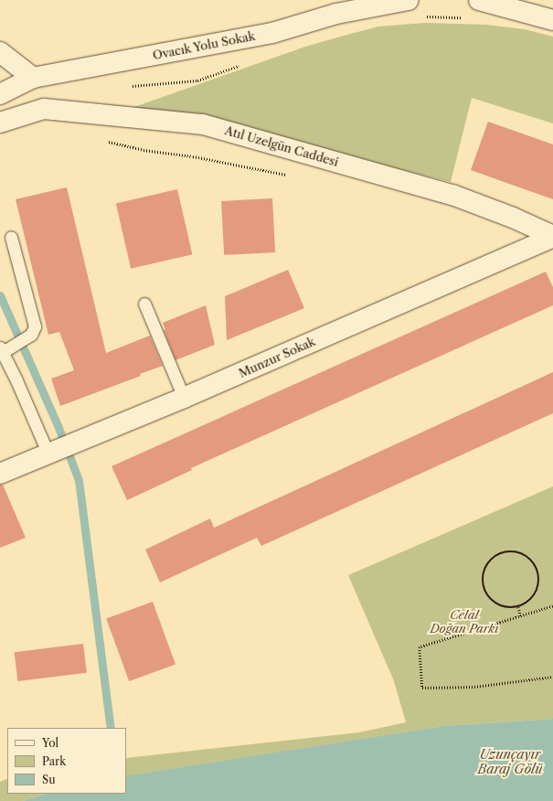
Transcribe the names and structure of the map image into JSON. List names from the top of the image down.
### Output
{
  "streets": {
    "street": ["Ovacık Yolu Sokak", "Atıl Uzelgün Caddesi", "Munzur Sokak"]
  },
  "crossings": [
    ["Atıl Uzelgün Caddesi", "Munzur Sokak"]
  ],
  "water": ["Uzunçayır Baraj Gölü"],
  "parks": ["Celal Doğan Parkı"],
  "legend": ["Yol", "Park", "Su"]
}
